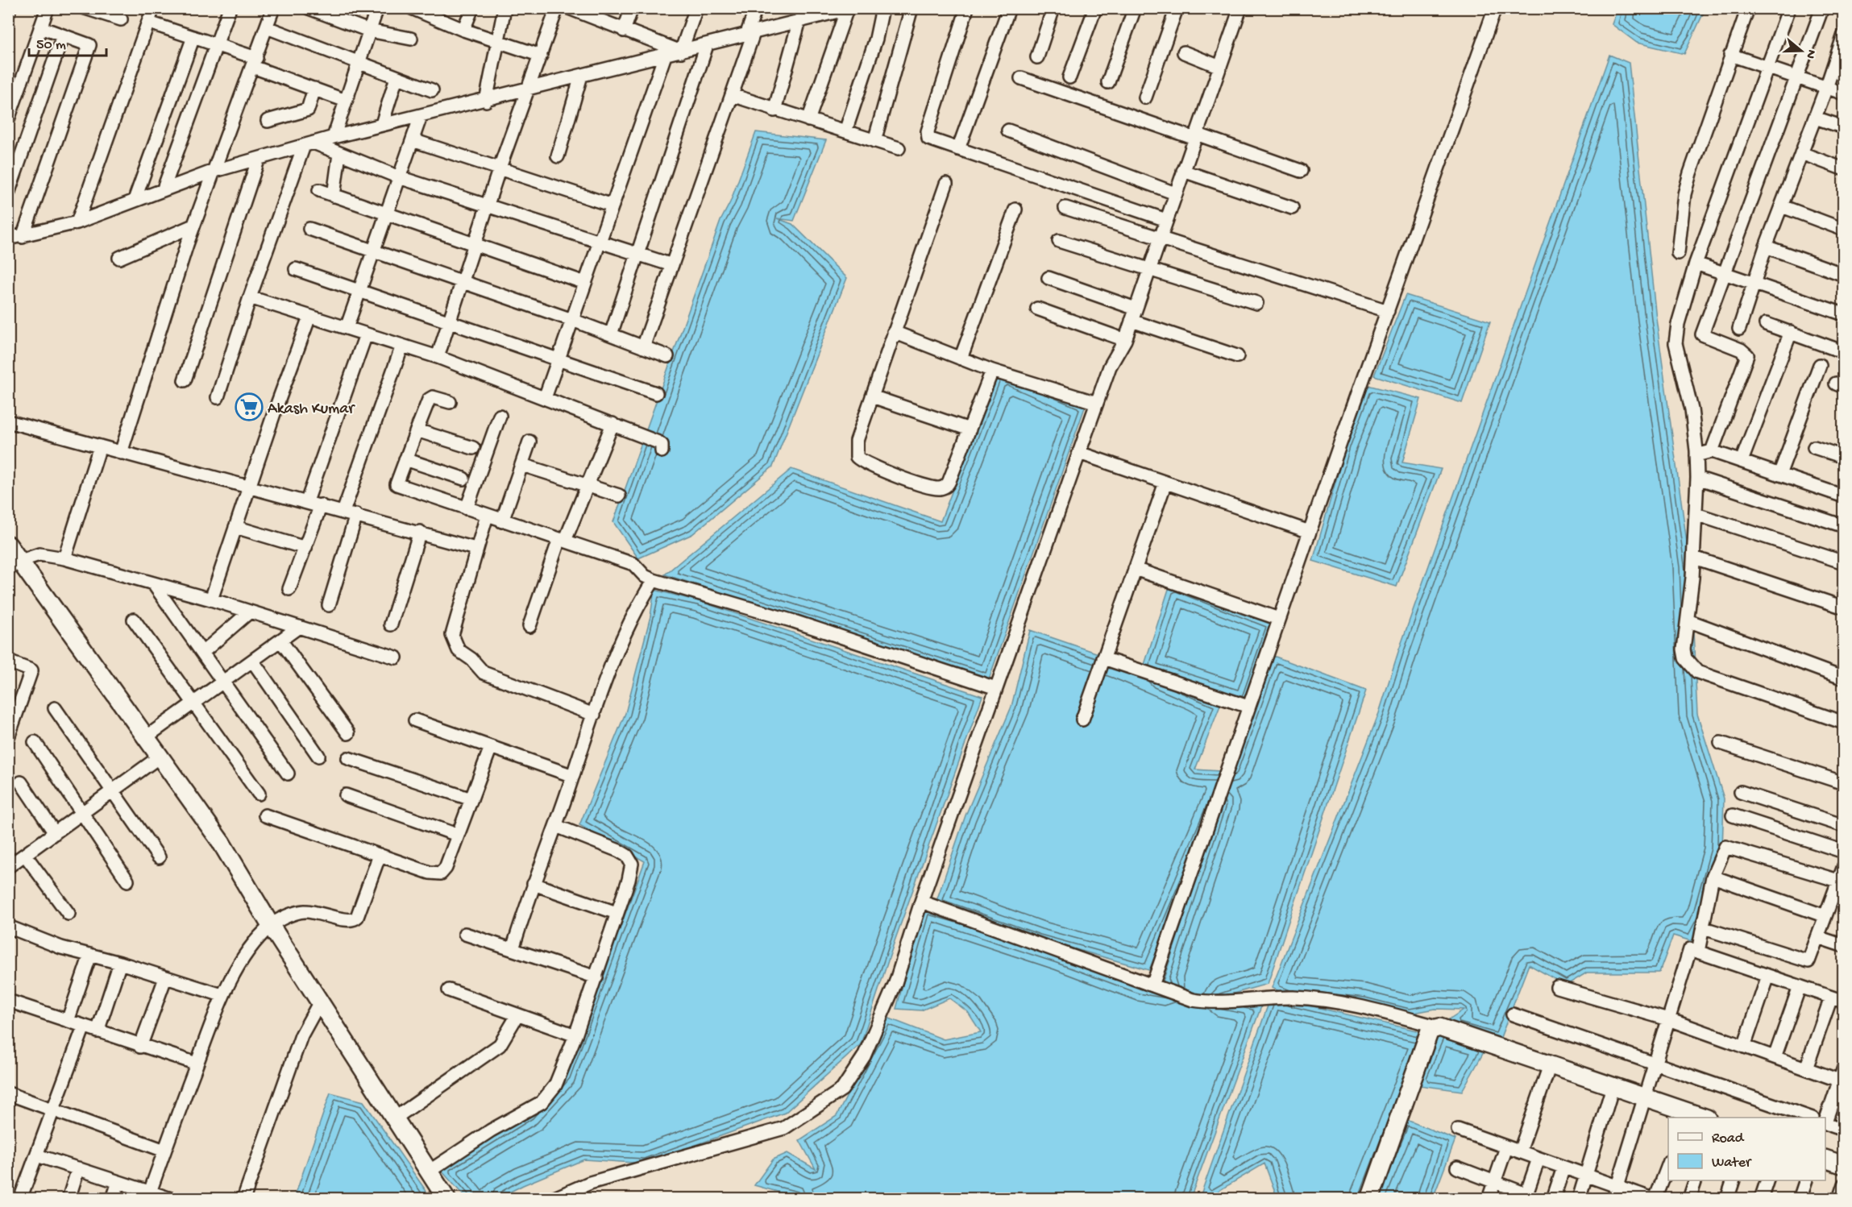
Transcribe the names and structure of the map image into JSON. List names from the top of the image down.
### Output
{
  "places": {
    "supermarket": ["Akash Kumar"]
  },
  "legend": ["Road", "Water"],
  "scale_bar": "50 m",
  "north": "right"
}
